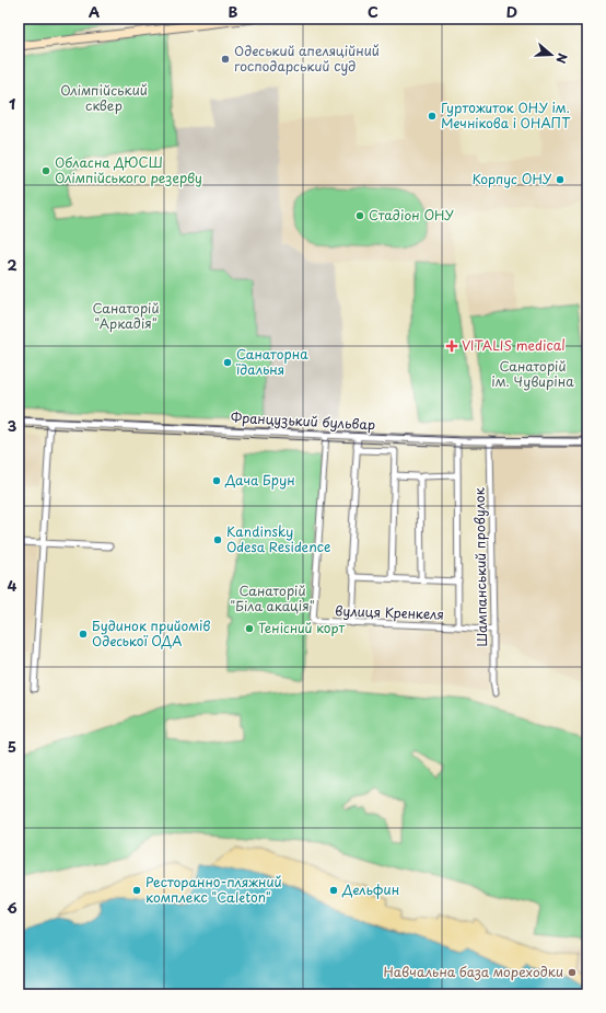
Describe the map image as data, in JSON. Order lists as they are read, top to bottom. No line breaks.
{"streets":{"street":["Французький бульвар","Шампанський провулок","вулиця Кренкеля"]},"crossings":[["Французький бульвар","Шампанський провулок"],["Французький бульвар","вулиця Кренкеля"],["Шампанський провулок","вулиця Кренкеля"]],"parks":["Олімпійський сквер","Санаторій \"Аркадія\"","Санаторій ім. Чувиріна","Санаторій \"Біла акація\""],"places":{"other":["Одеський апеляційний господарський суд","Гуртожиток ОНУ ім. Мечнікова і ОНАПТ","Обласна ДЮСШ Олімпійського резерву","Корпус ОНУ","Стадіон ОНУ","Санаторна їдальня","Дача Брун","Kandinsky Odesa Residence","Тенісний корт","Будинок прийомів Одеської ОДА","Ресторанно-пляжний комплекс \"Caleton\"","Дельфин","Навчальна база мореходки"],"health":["VITALIS medical"]},"north":"right","grid":{"columns":["A","B","C","D"],"rows":["1","2","3","4","5","6"]}}
